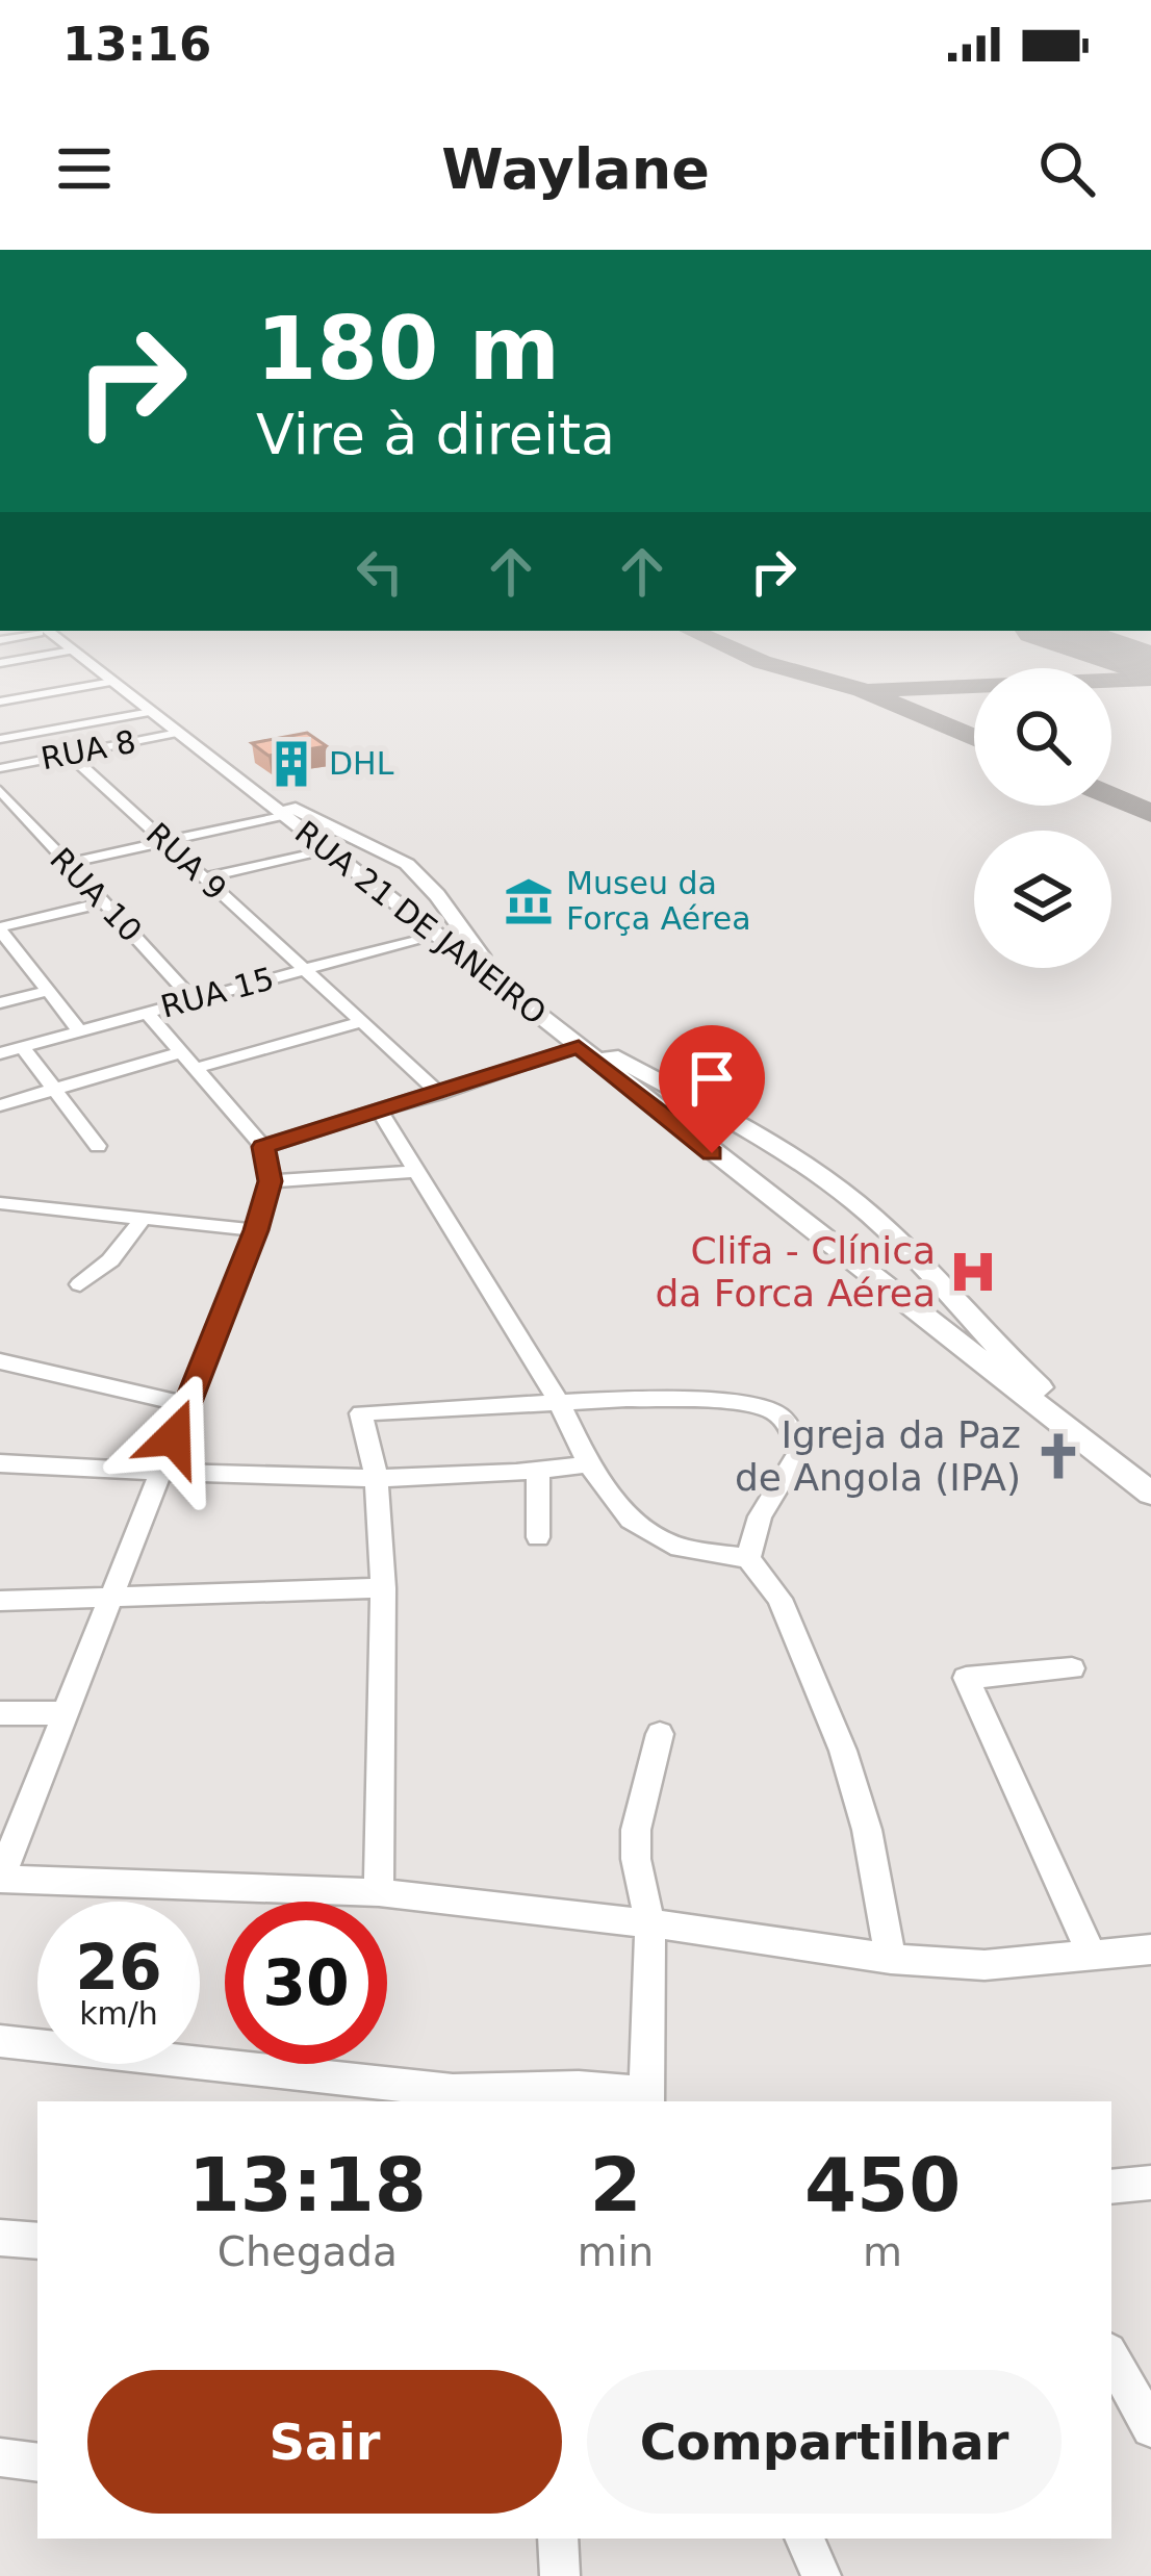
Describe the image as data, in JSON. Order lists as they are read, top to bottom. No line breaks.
{"streets":{"main road":["RUA 21 DE JANEIRO"],"street":["RUA 8","RUA 9","RUA 10","RUA 15"]},"crossings":[["RUA 8","RUA 9"],["RUA 8","RUA 21 DE JANEIRO"],["RUA 9","RUA 15"],["RUA 10","RUA 15"],["RUA 21 DE JANEIRO","RUA 15"]],"places":{"building":["DHL"],"museum":["Museu da Força Aérea"],"hospital":["Clifa - Clínica da Forca Aérea"],"church":["Igreja da Paz de Angola (IPA)"]},"page":{"status":"13:16","header":"Waylane","turn":["180 m","Vire à direita"],"speed":"26 km/h","limit":"30","eta":["13:18","Chegada","2","min","450","m"],"buttons":["Sair","Compartilhar"]}}
